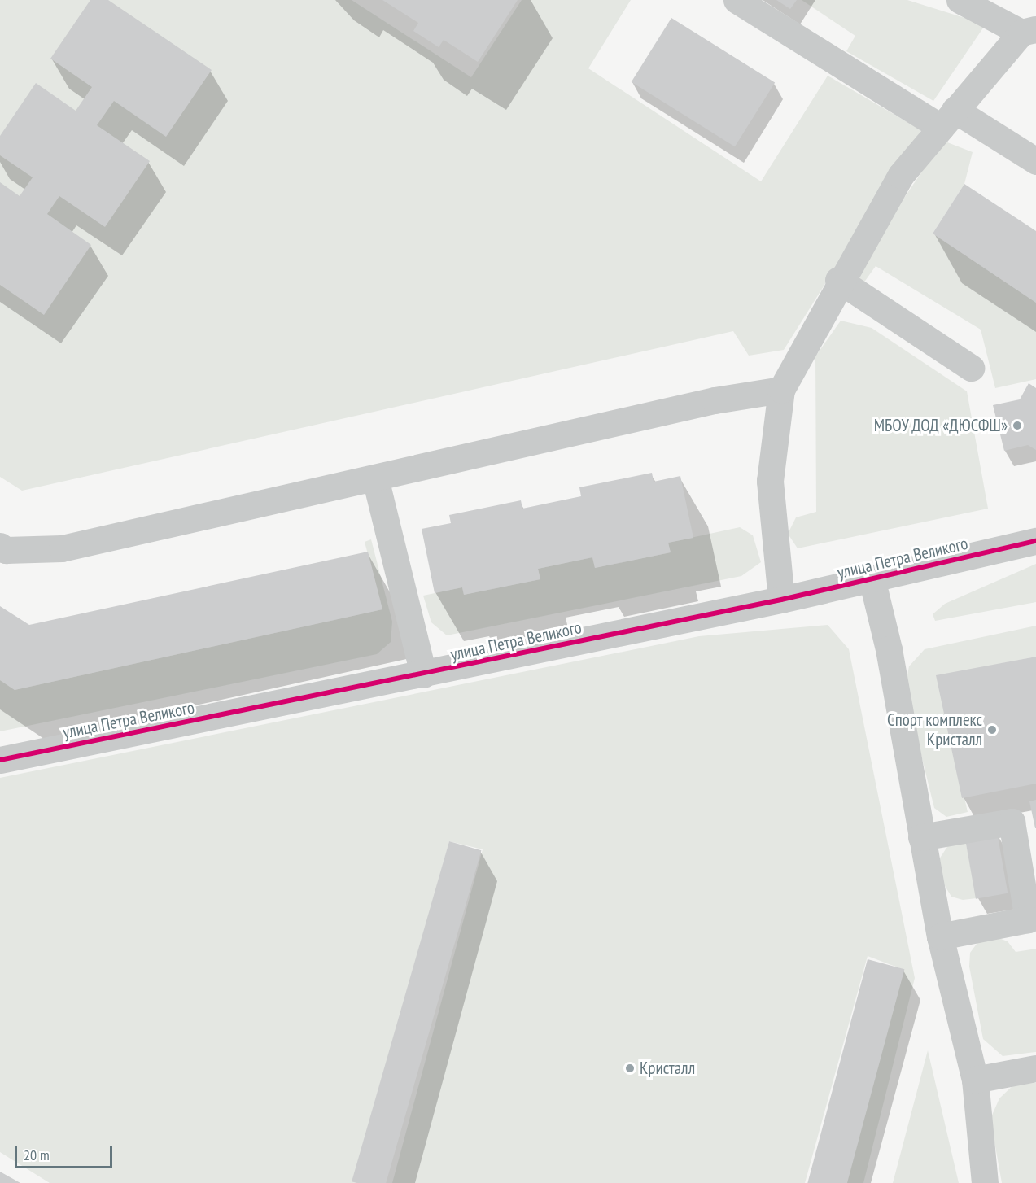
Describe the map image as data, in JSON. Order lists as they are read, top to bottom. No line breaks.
{"streets":{"street":["улица Петра Великого"]},"places":["МБОУ ДОД «ДЮСФШ»","Спорт комплекс Кристалл","Кристалл"],"scale_bar":"20 m"}
